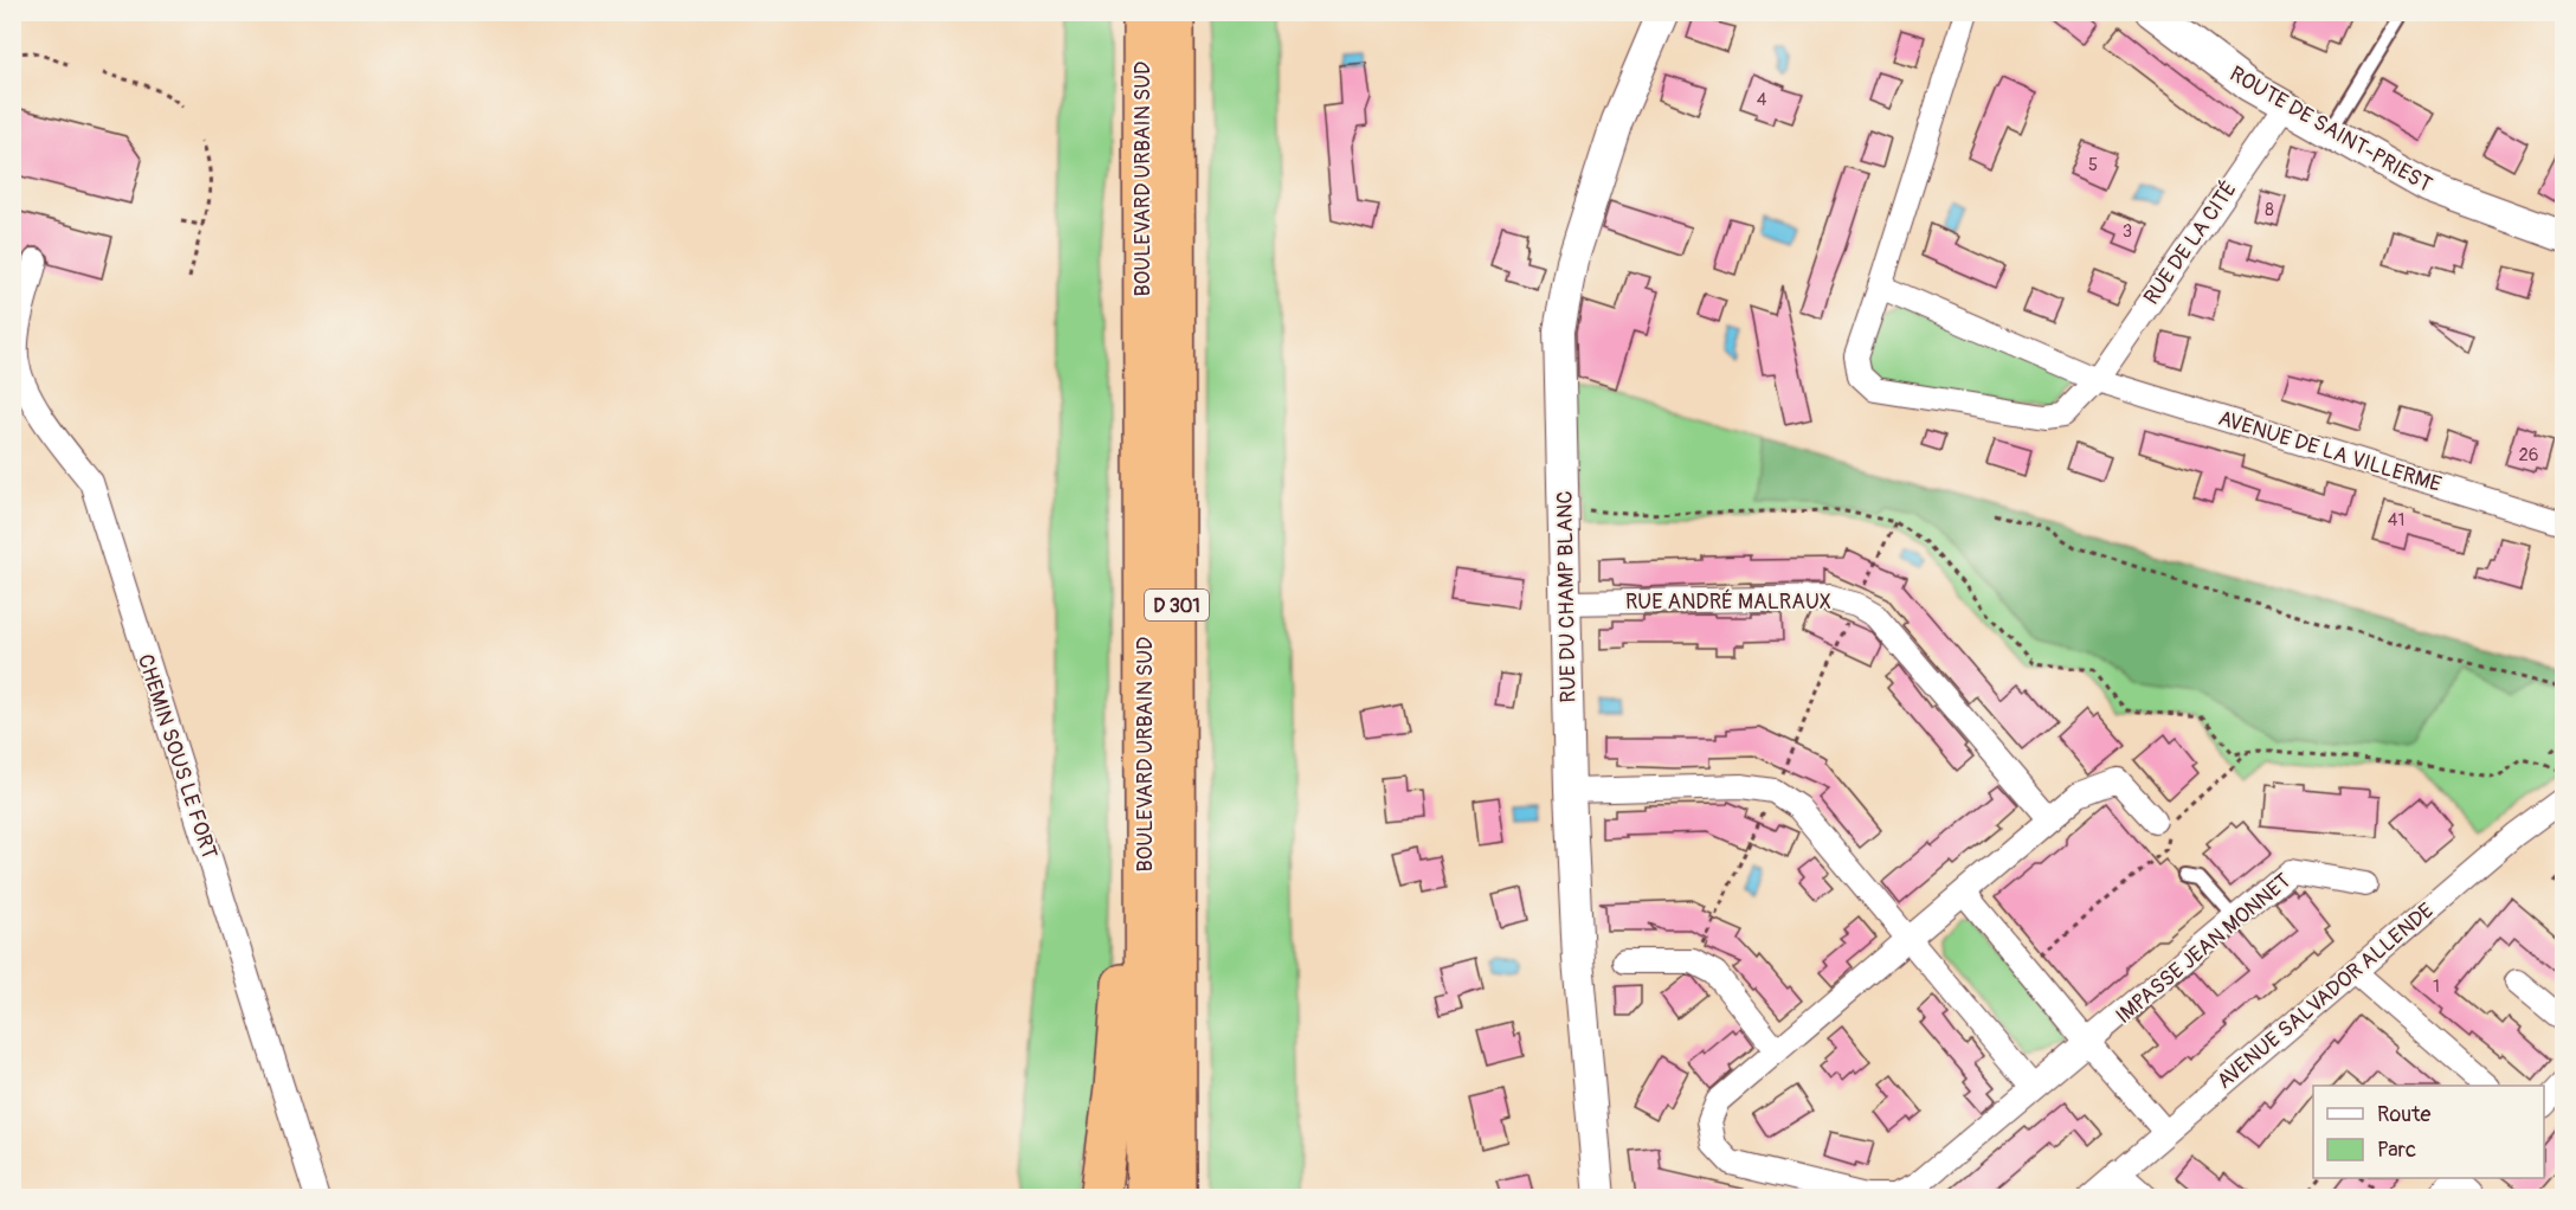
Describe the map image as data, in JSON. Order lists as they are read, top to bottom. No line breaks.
{"streets":{"highway":["BOULEVARD URBAIN SUD","D 301"],"street":["ROUTE DE SAINT-PRIEST","RUE DE LA CITÉ","AVENUE DE LA VILLERME","RUE DU CHAMP BLANC","RUE ANDRÉ MALRAUX","CHEMIN SOUS LE FORT","IMPASSE JEAN MONNET","AVENUE SALVADOR ALLENDE"]},"crossings":[["ROUTE DE SAINT-PRIEST","RUE DE LA CITÉ"],["RUE DE LA CITÉ","AVENUE DE LA VILLERME"],["RUE DU CHAMP BLANC","RUE ANDRÉ MALRAUX"]],"house_numbers":["4","5","8","3","26","41","1"],"legend":["Route","Parc"]}
